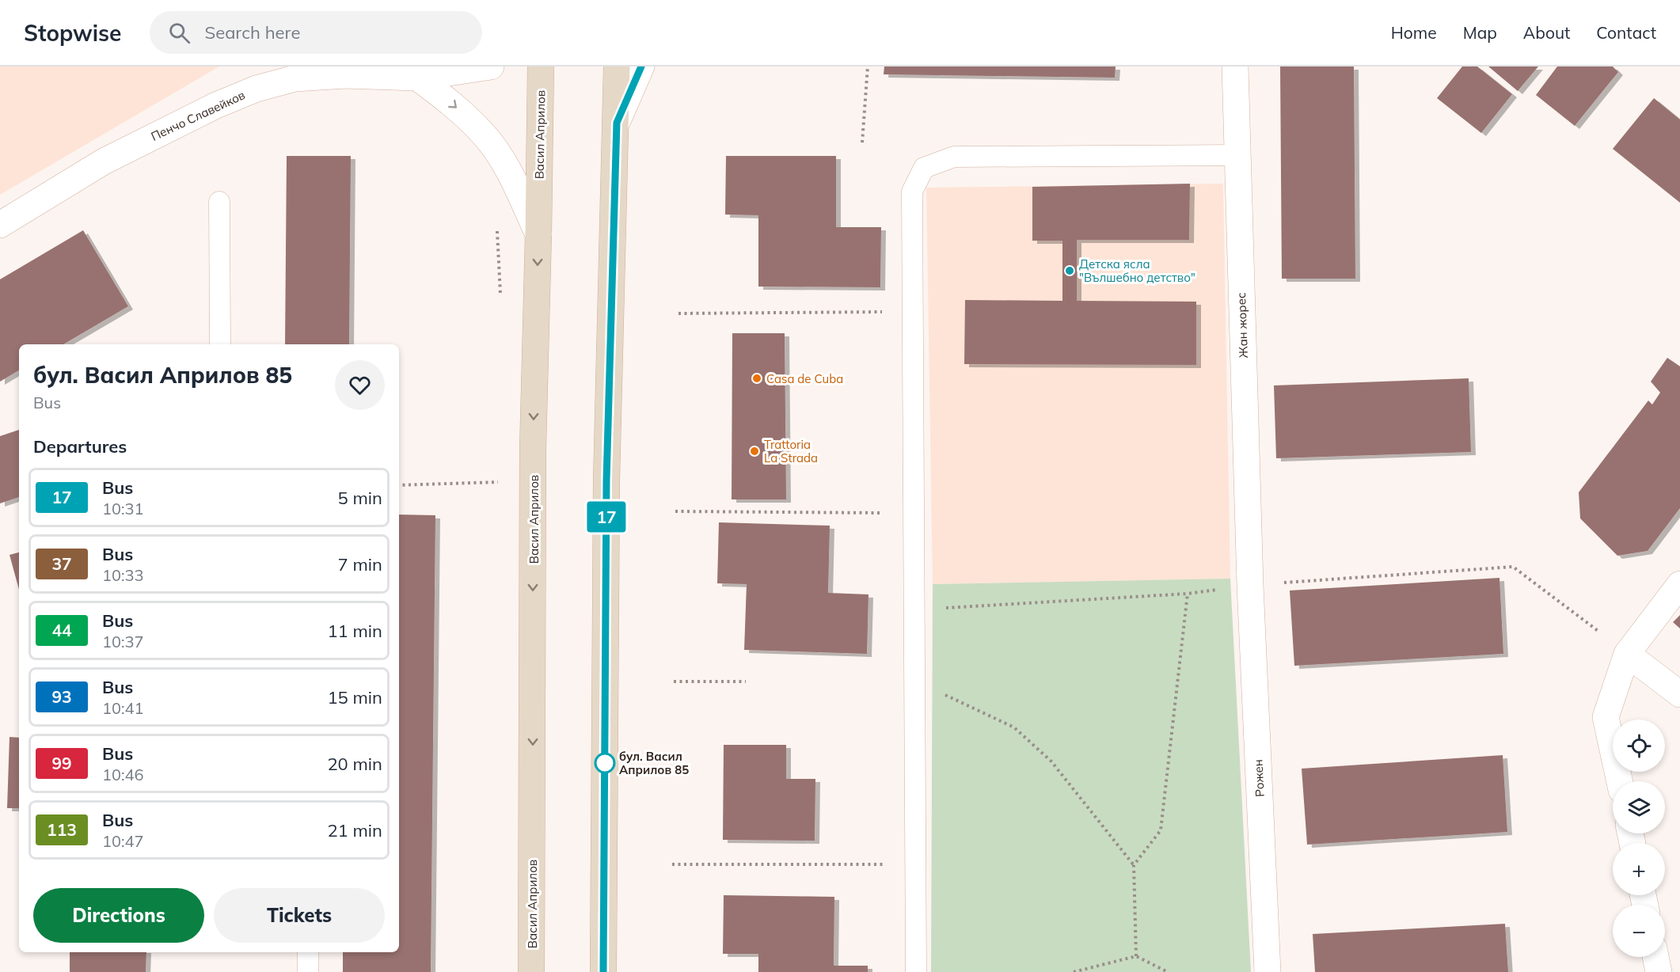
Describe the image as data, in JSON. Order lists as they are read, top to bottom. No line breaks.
{"streets":{"main road":["Васил Априлов"],"street":["Пенчо Славейков","Жан жорес","Рожен"]},"crossings":[["Жан жорес","Рожен"]],"places":["Детска ясла \"Вълшебно детство\"","Casa de Cuba","Trattoria La Strada","бул. Васил Априлов 85"],"lines":["bus line 17"],"page":{"header":"Stopwise","search":"Search here","nav":["Home","Map","About","Contact"],"on_map":"17","heading":[["бул. Васил Априлов 85","Bus"],"Departures"],"list":[{"mark":"17","name":"Bus","note":"10:31","value":"5 min"},{"mark":"37","name":"Bus","note":"10:33","value":"7 min"},{"mark":"44","name":"Bus","note":"10:37","value":"11 min"},{"mark":"93","name":"Bus","note":"10:41","value":"15 min"},{"mark":"99","name":"Bus","note":"10:46","value":"20 min"},{"mark":"113","name":"Bus","note":"10:47","value":"21 min"}],"map_buttons":["+","−"],"buttons":["Directions","Tickets"]}}
